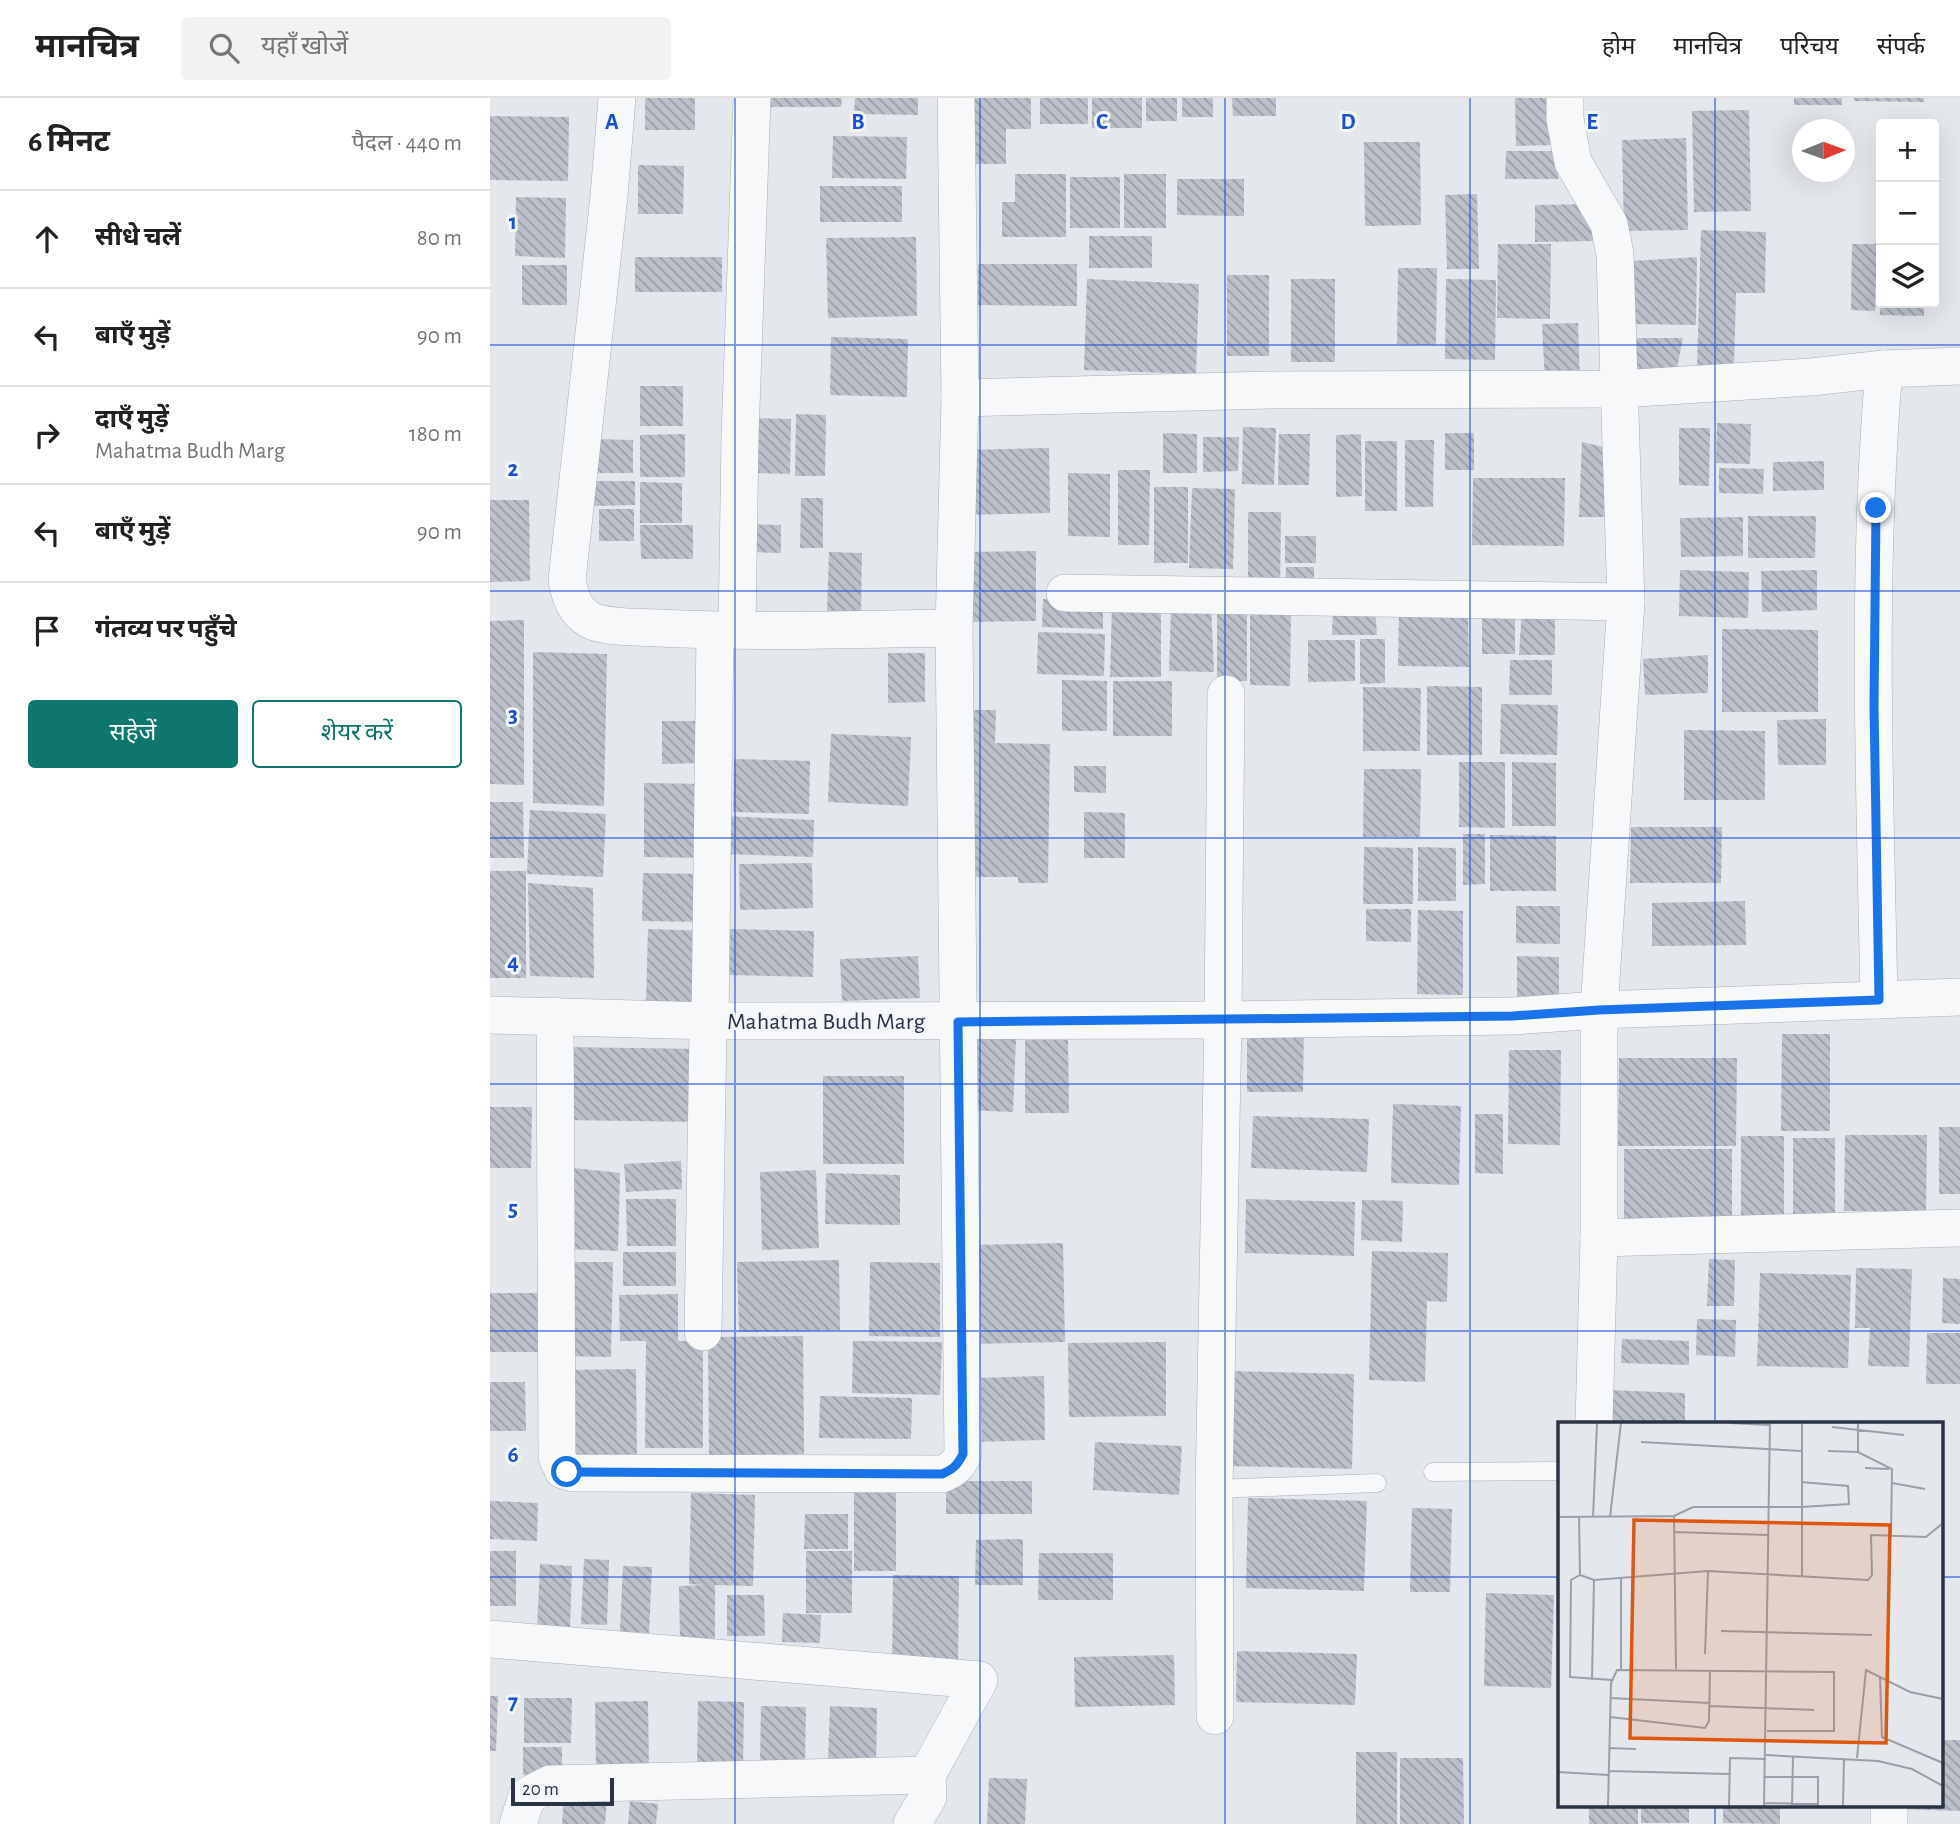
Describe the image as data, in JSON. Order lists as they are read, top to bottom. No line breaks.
{"streets":{"street":["Mahatma Budh Marg"]},"scale_bar":"20 m","north":"right","page":{"header":"मानचित्र","search":"यहाँ खोजें","nav":["होम","मानचित्र","परिचय","संपर्क"],"heading":["6 मिनट","पैदल · 440 m"],"map_buttons":["+","−"],"list":[["सीधे चलें","80 m"],["बाएँ मुड़ें","90 m"],["दाएँ मुड़ें","Mahatma Budh Marg","180 m"],["बाएँ मुड़ें","90 m"],"गंतव्य पर पहुँचे"],"buttons":["सहेजें","शेयर करें"],"scale":"20 m"},"grid":{"columns":["A","B","C","D","E"],"rows":["1","2","3","4","5","6","7"]}}
